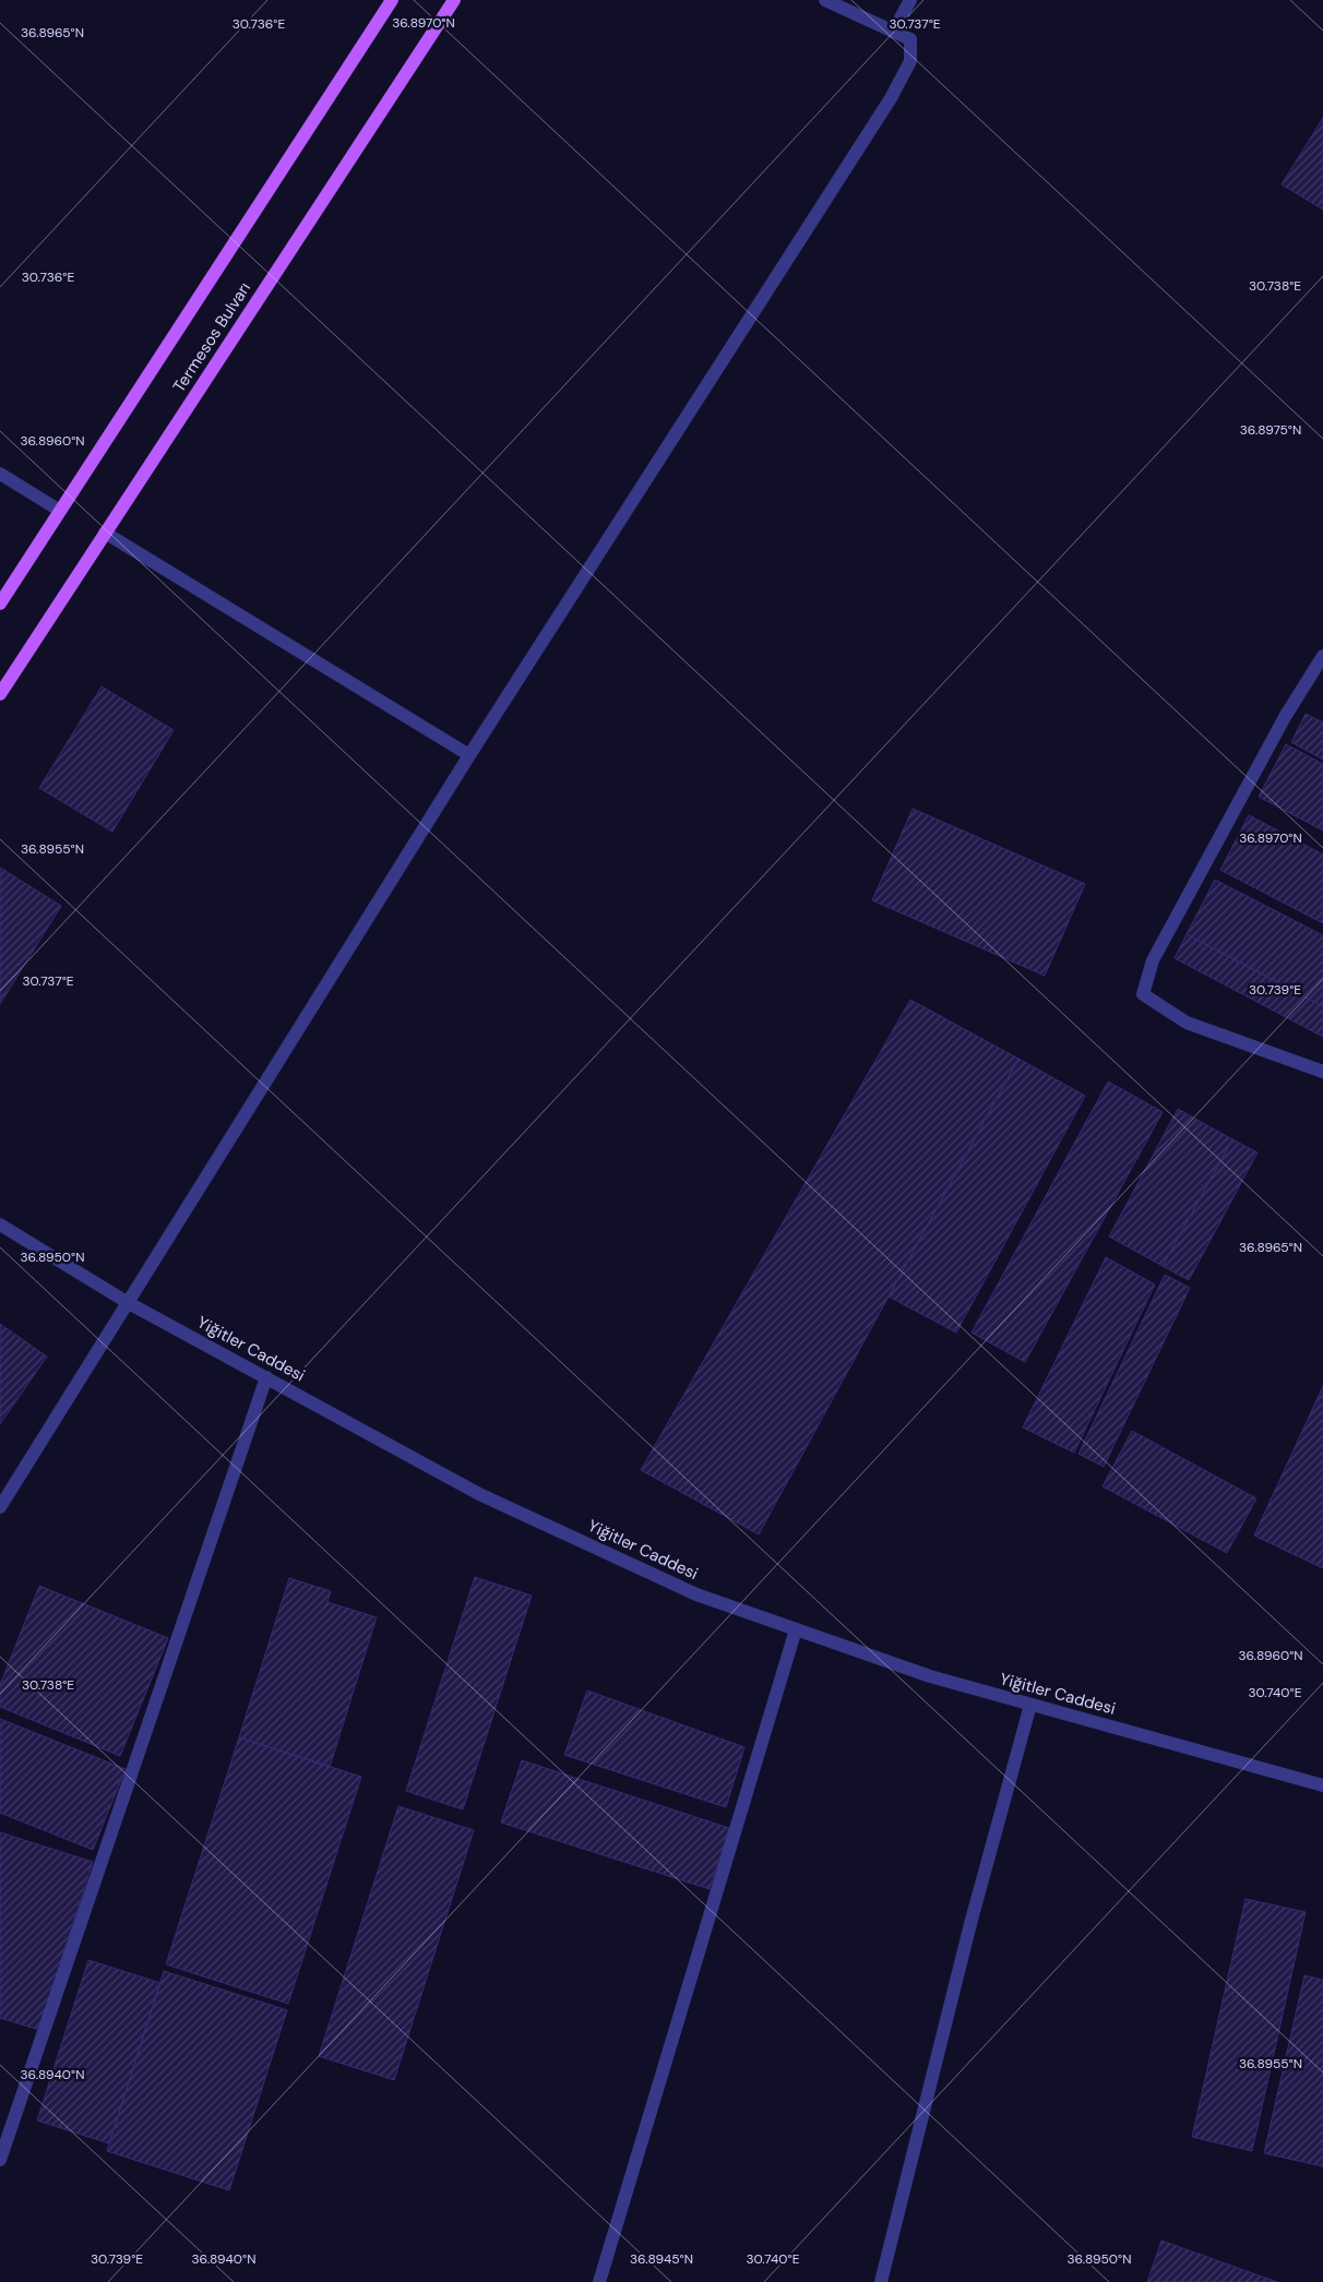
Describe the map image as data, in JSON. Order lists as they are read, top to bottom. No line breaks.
{"streets":{"main road":["Termesos Bulvarı"],"street":["Yiğitler Caddesi"]},"coordinates":["36.8970°N","30.737°E","30.736°E","36.8965°N","30.738°E","36.8975°N","36.8960°N","36.8955°N","30.739°E","36.8950°N","30.740°E","36.8940°N","36.8945°N"]}
